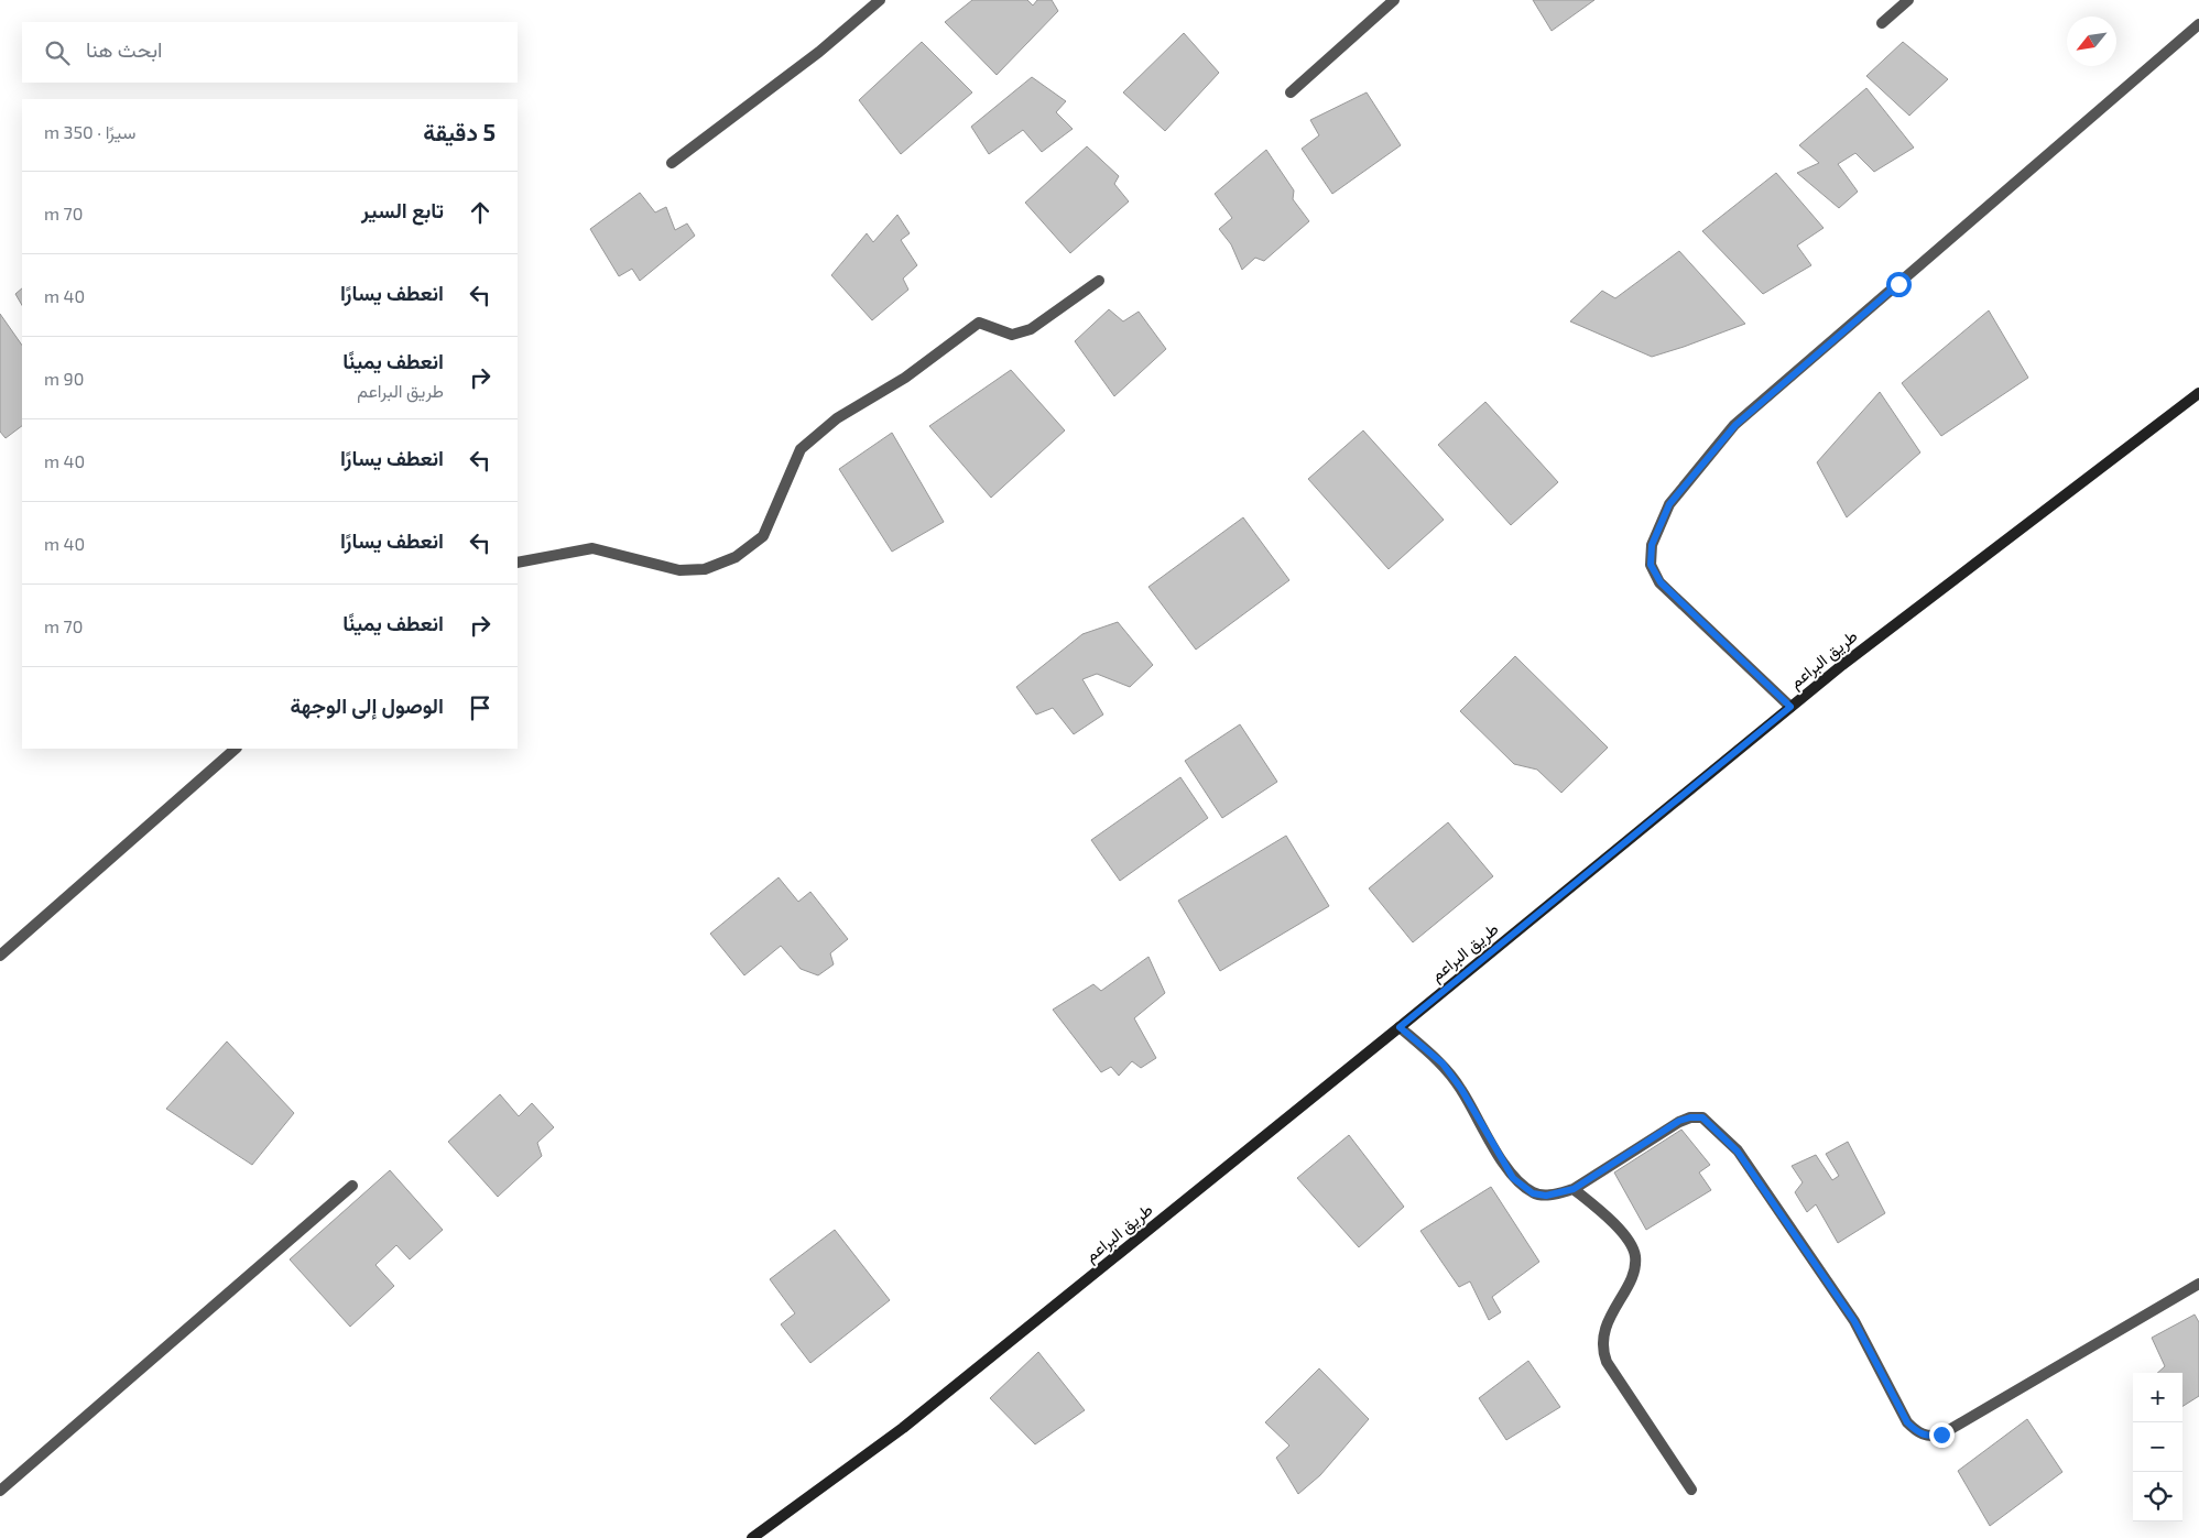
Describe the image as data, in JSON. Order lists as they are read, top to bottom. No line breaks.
{"streets":{"street":["طريق البراعم"]},"north":"bottom left","page":{"search":"ابحث هنا","heading":["5 دقيقة","سيرًا · 350 m"],"list":[["تابع السير","70 m"],["انعطف يسارًا","40 m"],["انعطف يمينًا","طريق البراعم","90 m"],["انعطف يسارًا","40 m"],["انعطف يسارًا","40 m"],["انعطف يمينًا","70 m"],"الوصول إلى الوجهة"],"map_buttons":["+","−"]}}
